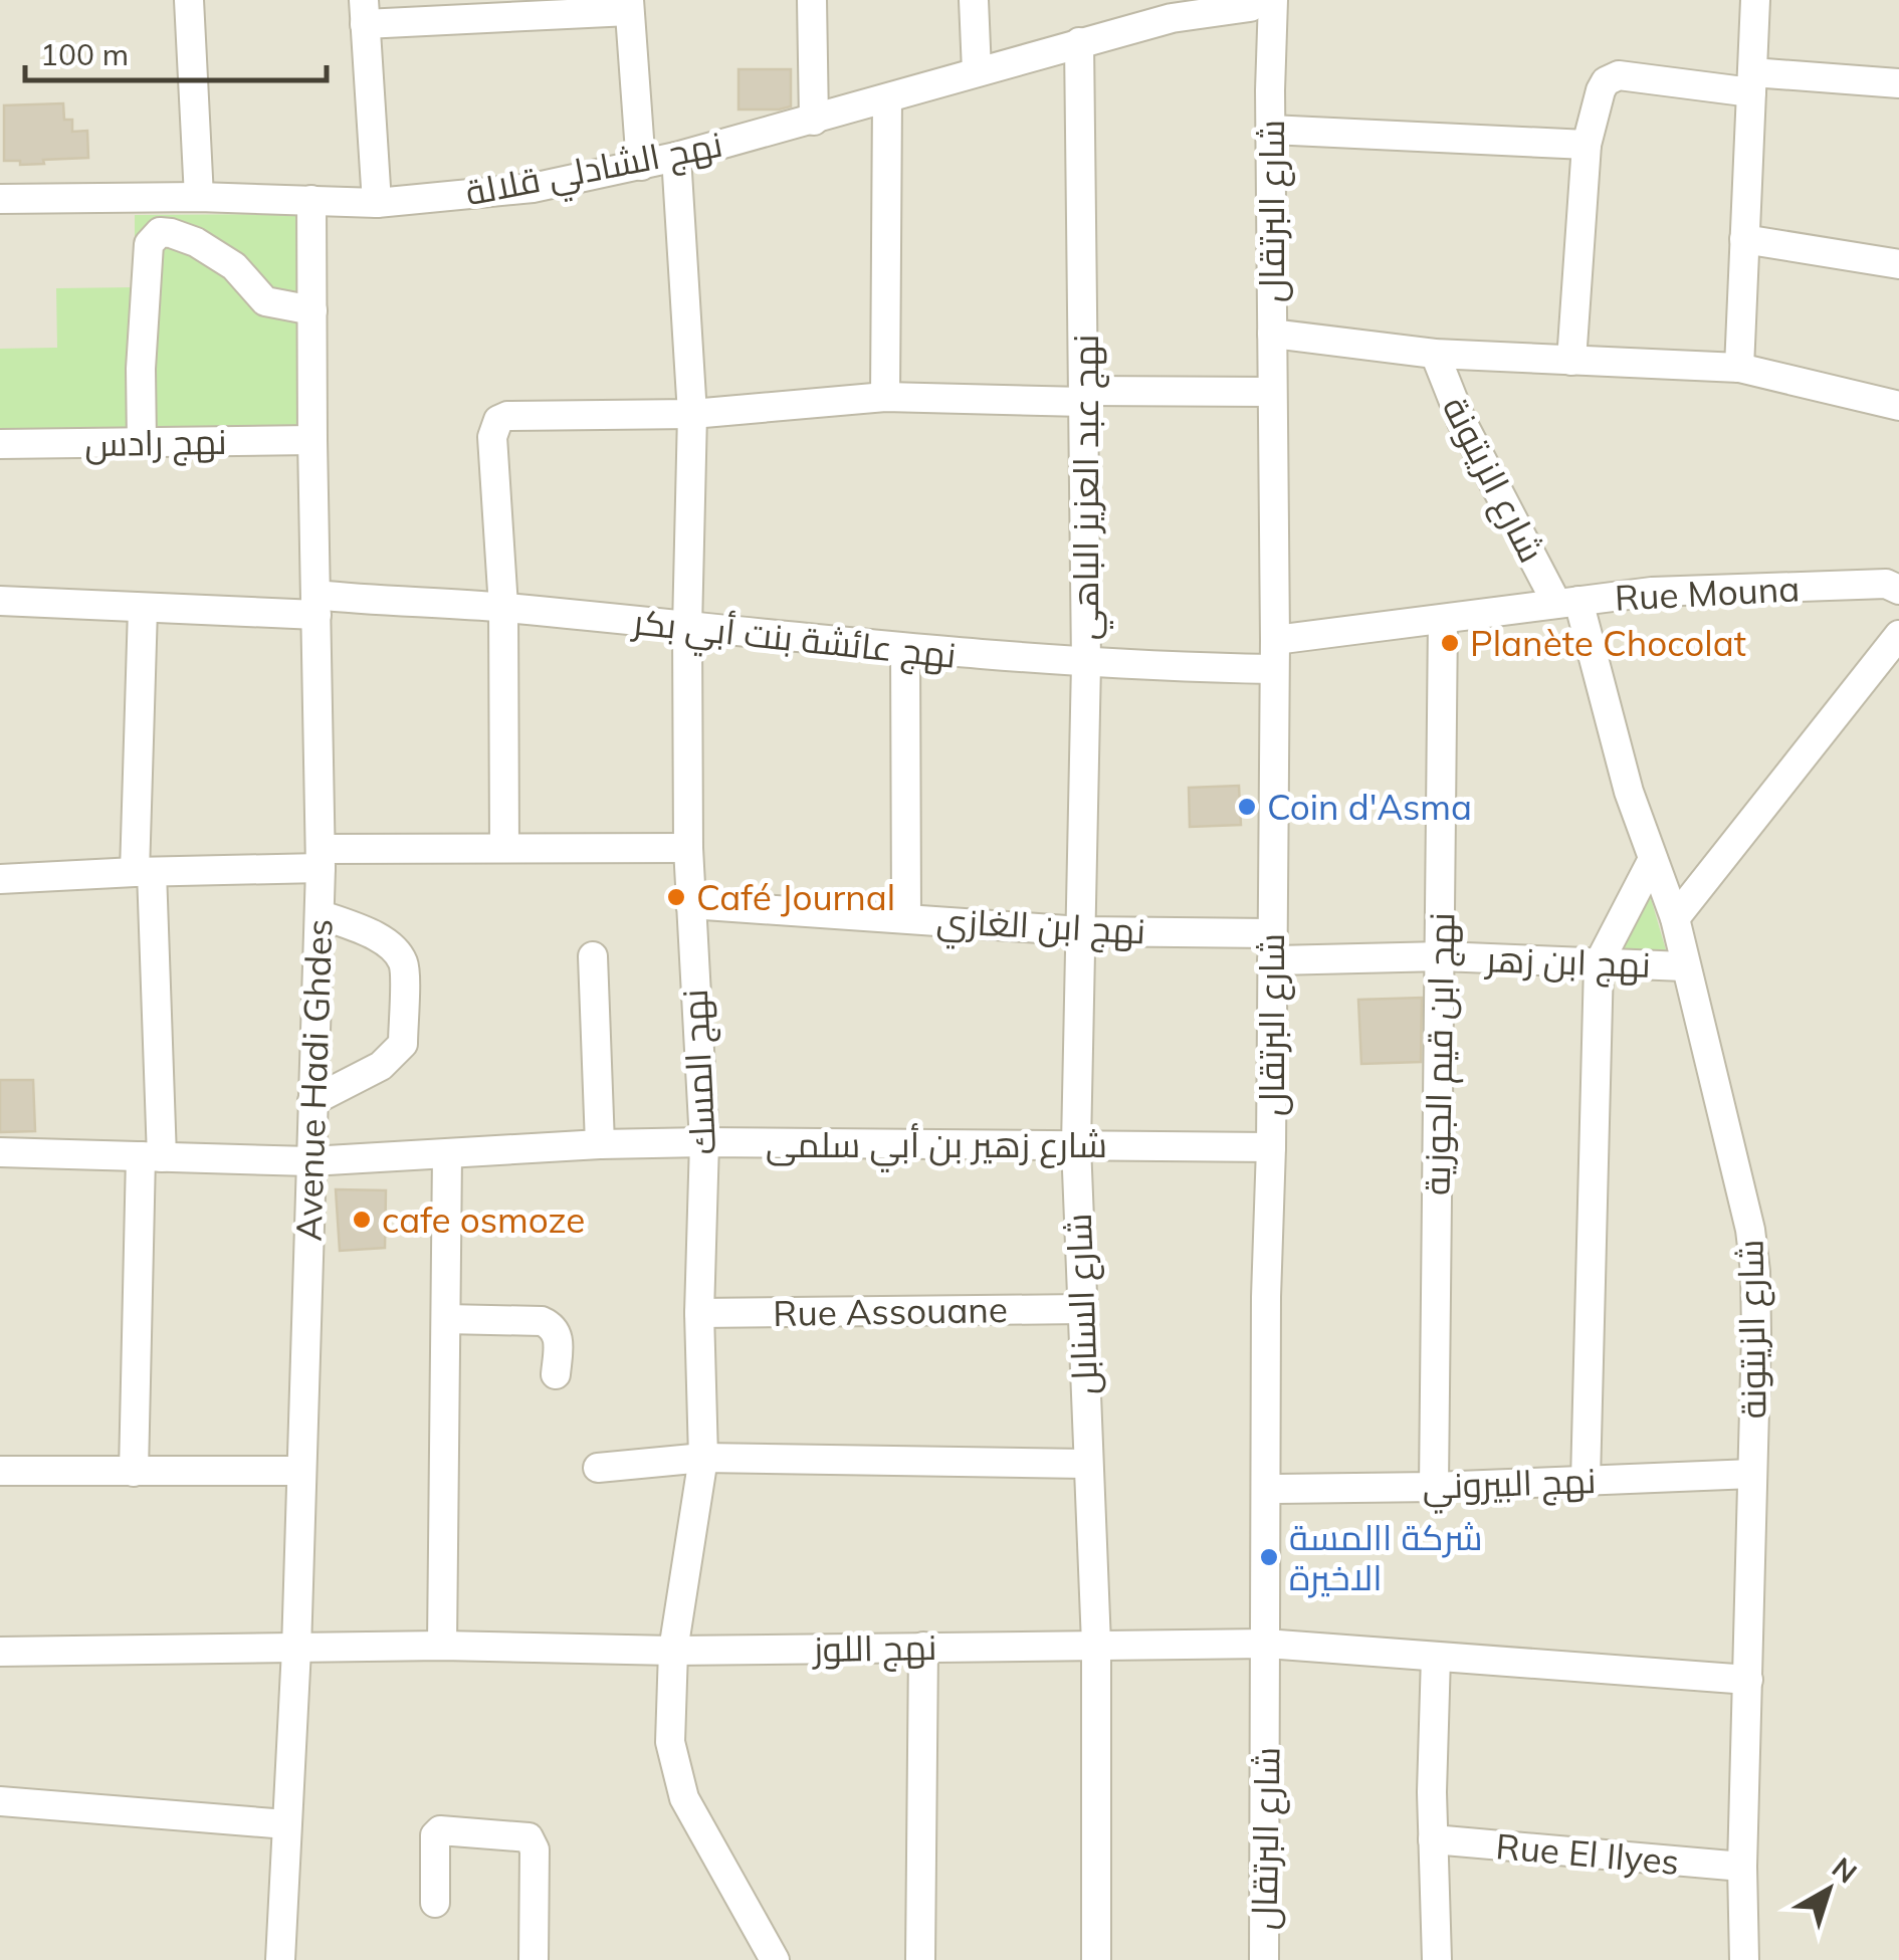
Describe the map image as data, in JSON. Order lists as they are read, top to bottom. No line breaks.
{"streets":{"street":["نهج الشادلي قلالة","شارع البرتقال","نهج رادس","شارع الزيتونة","نهج عبد العزيز الباهي","Rue Mouna","نهج عائشة بنت أبي بكر","نهج ابن الغازي","نهج ابن زهر","نهج ابن قيم الجوزية","نهج المسك","Avenue Hadi Ghdes","شارع زهير بن أبي سلمى","شارع السنابل","Rue Assouane","نهج البيروني","نهج اللوز","Rue El Ilyes"]},"crossings":[["نهج الشادلي قلالة","نهج عبد العزيز الباهي"],["نهج الشادلي قلالة","نهج المسك"],["نهج الشادلي قلالة","Avenue Hadi Ghdes"],["شارع البرتقال","Rue Mouna"],["شارع البرتقال","نهج عائشة بنت أبي بكر"],["شارع البرتقال","نهج ابن الغازي"],["شارع البرتقال","نهج ابن زهر"],["شارع البرتقال","شارع زهير بن أبي سلمى"],["شارع البرتقال","نهج البيروني"],["شارع البرتقال","نهج اللوز"],["نهج رادس","Avenue Hadi Ghdes"],["شارع الزيتونة","Rue Mouna"],["شارع الزيتونة","نهج ابن زهر"],["شارع الزيتونة","نهج البيروني"],["شارع الزيتونة","نهج اللوز"],["شارع الزيتونة","Rue El Ilyes"],["نهج عبد العزيز الباهي","نهج عائشة بنت أبي بكر"],["نهج عبد العزيز الباهي","نهج ابن الغازي"],["نهج عبد العزيز الباهي","شارع زهير بن أبي سلمى"],["نهج عبد العزيز الباهي","شارع السنابل"],["Rue Mouna","نهج ابن قيم الجوزية"],["نهج عائشة بنت أبي بكر","نهج المسك"],["نهج عائشة بنت أبي بكر","Avenue Hadi Ghdes"],["نهج ابن الغازي","نهج ابن زهر"],["نهج ابن الغازي","نهج المسك"],["نهج ابن زهر","نهج ابن قيم الجوزية"],["نهج ابن قيم الجوزية","نهج البيروني"],["نهج المسك","شارع زهير بن أبي سلمى"],["نهج المسك","Rue Assouane"],["نهج المسك","نهج اللوز"],["Avenue Hadi Ghdes","شارع زهير بن أبي سلمى"],["Avenue Hadi Ghdes","نهج اللوز"],["شارع زهير بن أبي سلمى","شارع السنابل"],["شارع السنابل","Rue Assouane"],["شارع السنابل","نهج اللوز"]],"places":["Planète Chocolat","Coin d'Asma","Café Journal","cafe osmoze","شركة االمسة الاخيرة"],"scale_bar":"100 m","north":"top right"}
